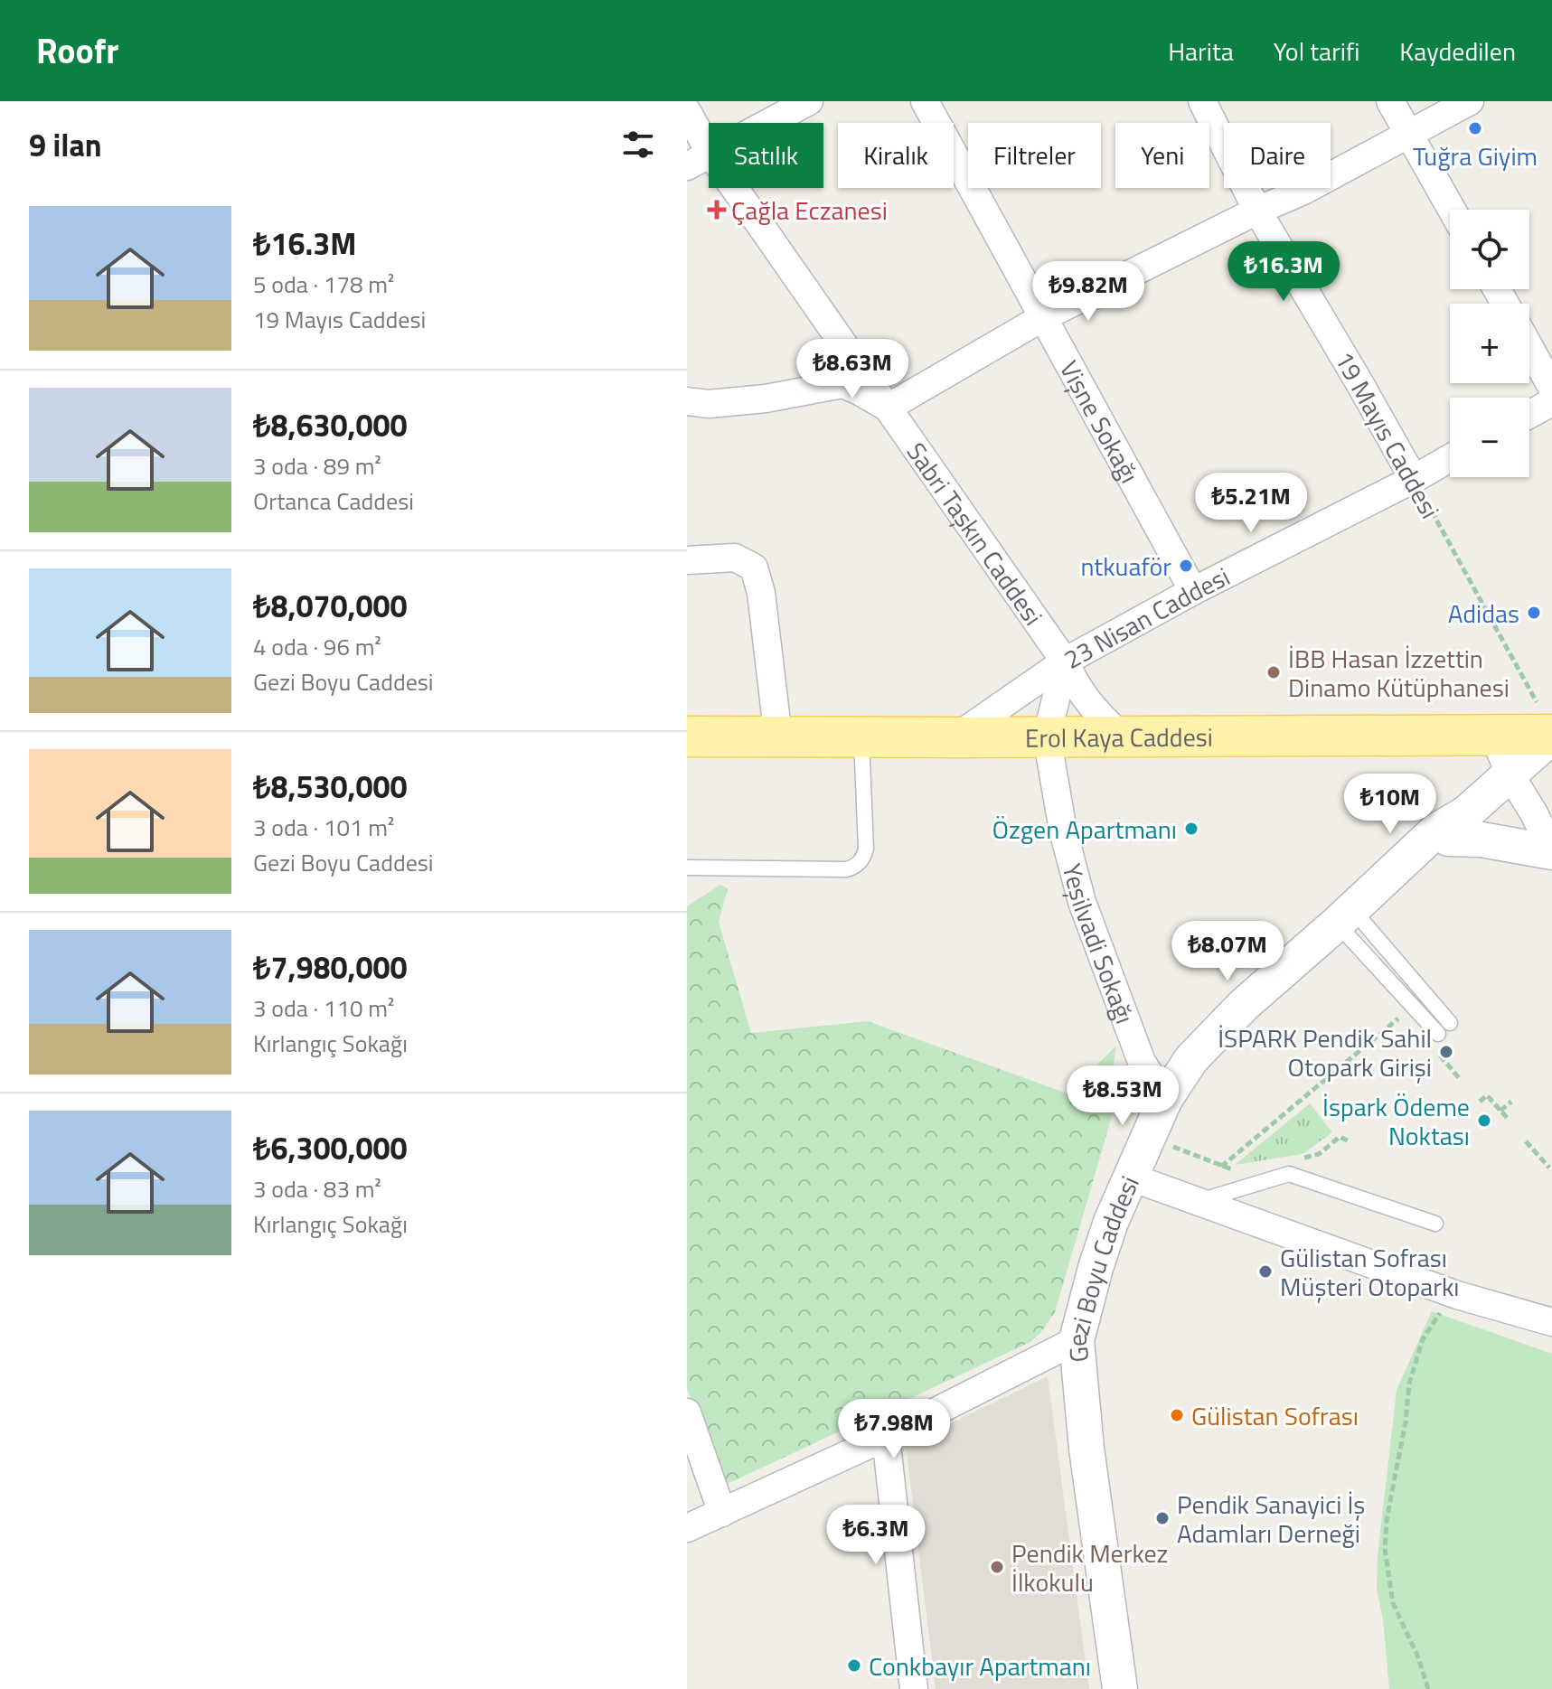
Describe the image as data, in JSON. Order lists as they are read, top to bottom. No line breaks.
{"streets":{"main road":["Erol Kaya Caddesi"],"street":["Vişne Sokağı","19 Mayıs Caddesi","Sabri Taşkın Caddesi","23 Nisan Caddesi","Yeşilvadi Sokağı","Gezi Boyu Caddesi"]},"crossings":[["Vişne Sokağı","23 Nisan Caddesi"],["19 Mayıs Caddesi","23 Nisan Caddesi"],["19 Mayıs Caddesi","Erol Kaya Caddesi"],["Sabri Taşkın Caddesi","23 Nisan Caddesi"],["Sabri Taşkın Caddesi","Erol Kaya Caddesi"],["23 Nisan Caddesi","Erol Kaya Caddesi"],["Erol Kaya Caddesi","Yeşilvadi Sokağı"],["Yeşilvadi Sokağı","Gezi Boyu Caddesi"]],"places":{"other":["Tuğra Giyim","ntkuaför","Adidas","İBB Hasan İzzettin Dinamo Kütüphanesi","Özgen Apartmanı","İSPARK Pendik Sahil Otopark Girişi","İspark Ödeme Noktası","Gülistan Sofrası Müşteri Otoparkı","Gülistan Sofrası","Pendik Sanayici İş Adamları Derneği","Pendik Merkez İlkokulu","Conkbayır Apartmanı"],"health":["Çağla Eczanesi"]},"page":{"header":"Roofr","nav":["Harita","Yol tarifi","Kaydedilen"],"heading":"9 ilan","chip":["Satılık","Kiralık","Filtreler","Yeni","Daire"],"list":[{"name":"₺16.3M","note":"5 oda · 178 m² · 19 Mayıs Caddesi"},{"name":"₺8,630,000","note":"3 oda · 89 m² · Ortanca Caddesi"},{"name":"₺8,070,000","note":"4 oda · 96 m² · Gezi Boyu Caddesi"},{"name":"₺8,530,000","note":"3 oda · 101 m² · Gezi Boyu Caddesi"},{"name":"₺7,980,000","note":"3 oda · 110 m² · Kırlangıç Sokağı"},{"name":"₺6,300,000","note":"3 oda · 83 m² · Kırlangıç Sokağı"}],"map_buttons":["+","−"],"price":["₺16.3M","₺9.82M","₺8.63M","₺5.21M","₺10M","₺8.07M","₺8.53M","₺7.98M","₺6.3M"]}}
